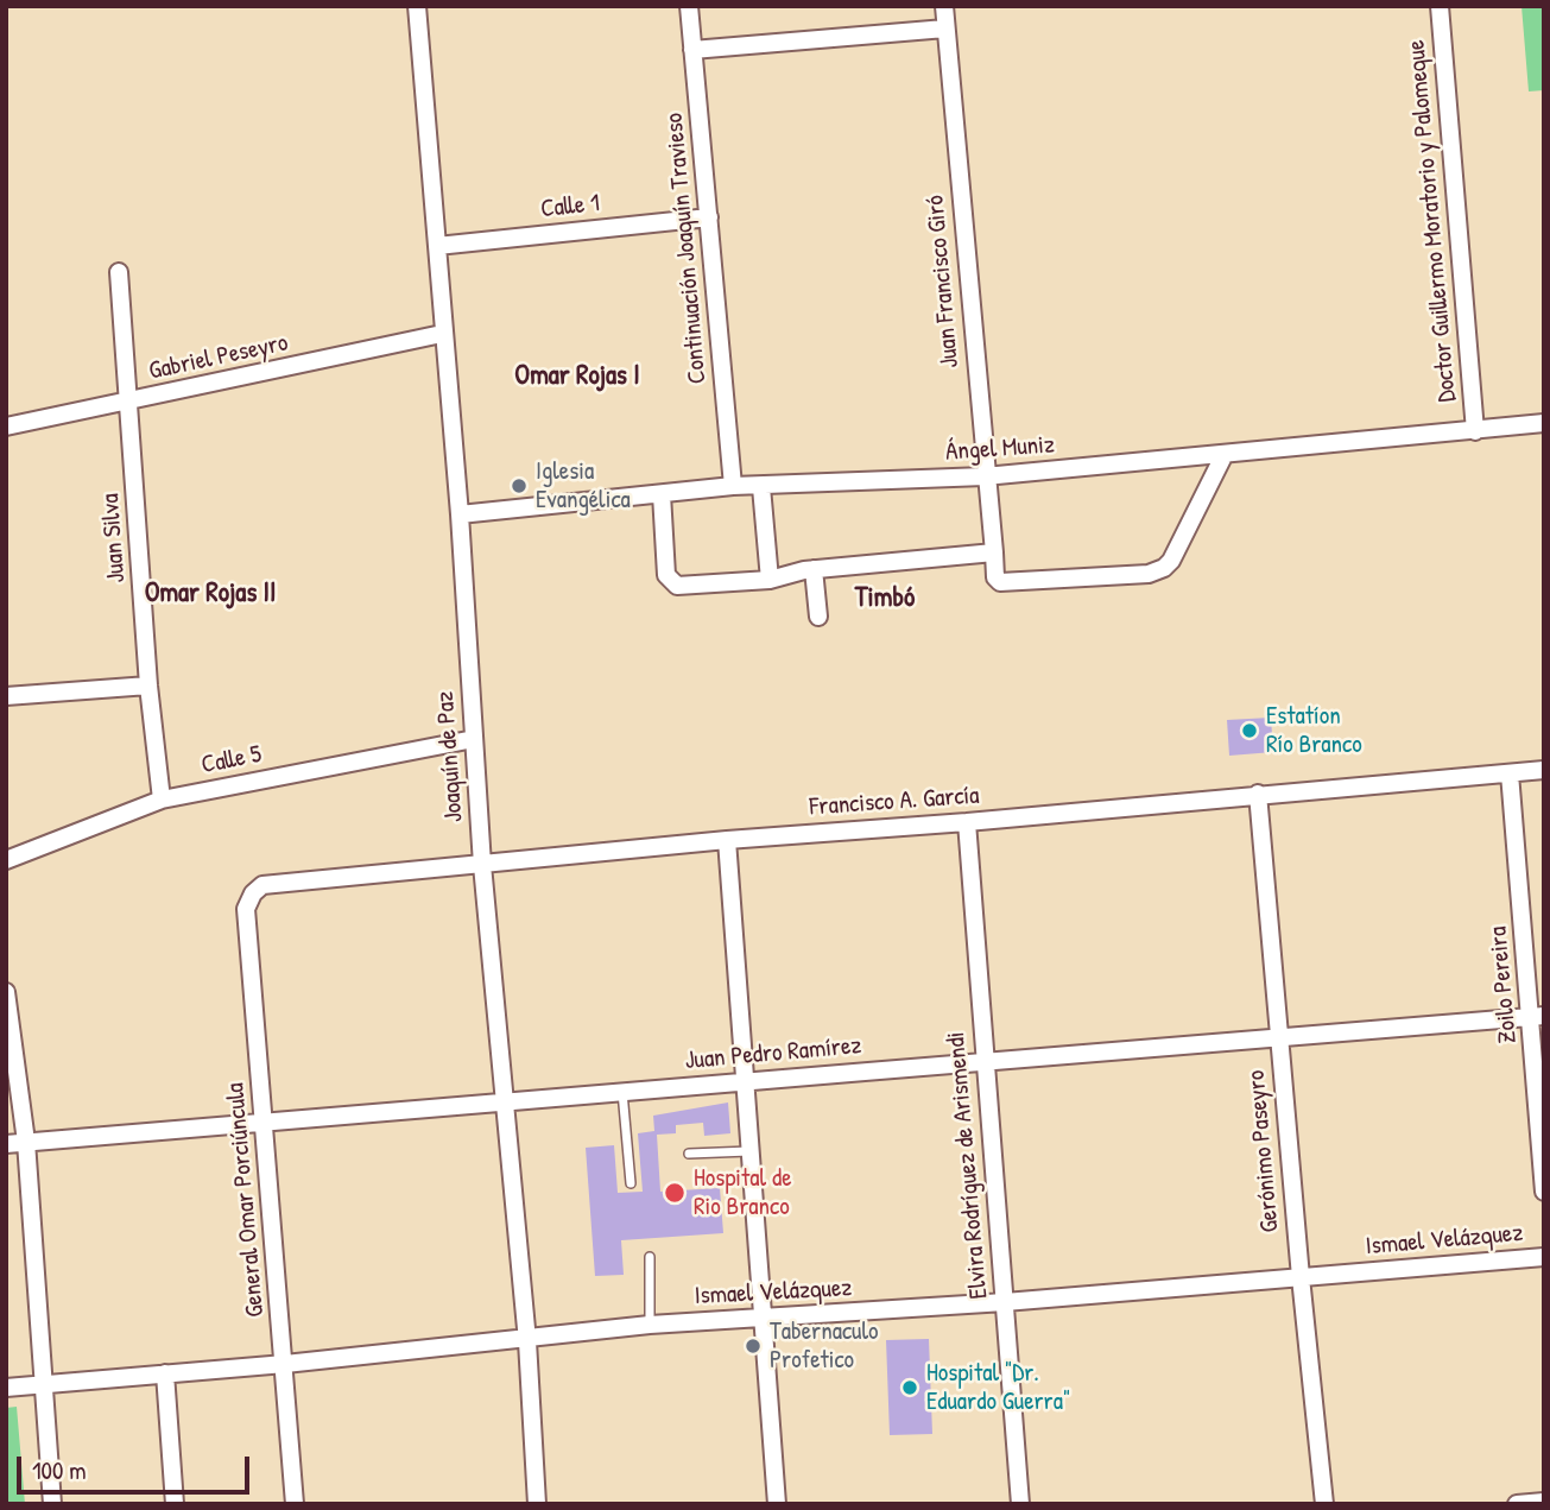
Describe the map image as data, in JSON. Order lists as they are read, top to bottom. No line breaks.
{"streets":{"street":["Calle 1","Doctor Guillermo Moratorio y Palomeque","Continuación Joaquín Travieso","Juan Francisco Giró","Gabriel Peseyro","Ángel Muniz","Juan Silva","Joaquín de Paz","Calle 5","Francisco A. García","Zoilo Pereira","Juan Pedro Ramírez","Gerónimo Paseyro","Elvira Rodríguez de Arismendi","General Omar Porciúncula","Ismael Velázquez"]},"crossings":[["Calle 1","Continuación Joaquín Travieso"],["Calle 1","Joaquín de Paz"],["Doctor Guillermo Moratorio y Palomeque","Ángel Muniz"],["Continuación Joaquín Travieso","Ángel Muniz"],["Juan Francisco Giró","Ángel Muniz"],["Gabriel Peseyro","Juan Silva"],["Gabriel Peseyro","Joaquín de Paz"],["Ángel Muniz","Joaquín de Paz"],["Juan Silva","Calle 5"],["Joaquín de Paz","Calle 5"],["Joaquín de Paz","Francisco A. García"],["Joaquín de Paz","Juan Pedro Ramírez"],["Joaquín de Paz","Ismael Velázquez"],["Francisco A. García","Zoilo Pereira"],["Francisco A. García","Gerónimo Paseyro"],["Francisco A. García","Elvira Rodríguez de Arismendi"],["Francisco A. García","General Omar Porciúncula"],["Zoilo Pereira","Juan Pedro Ramírez"],["Juan Pedro Ramírez","Gerónimo Paseyro"],["Juan Pedro Ramírez","Elvira Rodríguez de Arismendi"],["Juan Pedro Ramírez","General Omar Porciúncula"],["Gerónimo Paseyro","Ismael Velázquez"],["Elvira Rodríguez de Arismendi","Ismael Velázquez"],["General Omar Porciúncula","Ismael Velázquez"]],"districts":["Omar Rojas I","Omar Rojas II","Timbó"],"places":["Iglesia Evangélica","Estatíon Río Branco","Hospital de Rio Branco","Tabernaculo Profetico","Hospital \"Dr. Eduardo Guerra\""],"scale_bar":"100 m"}
